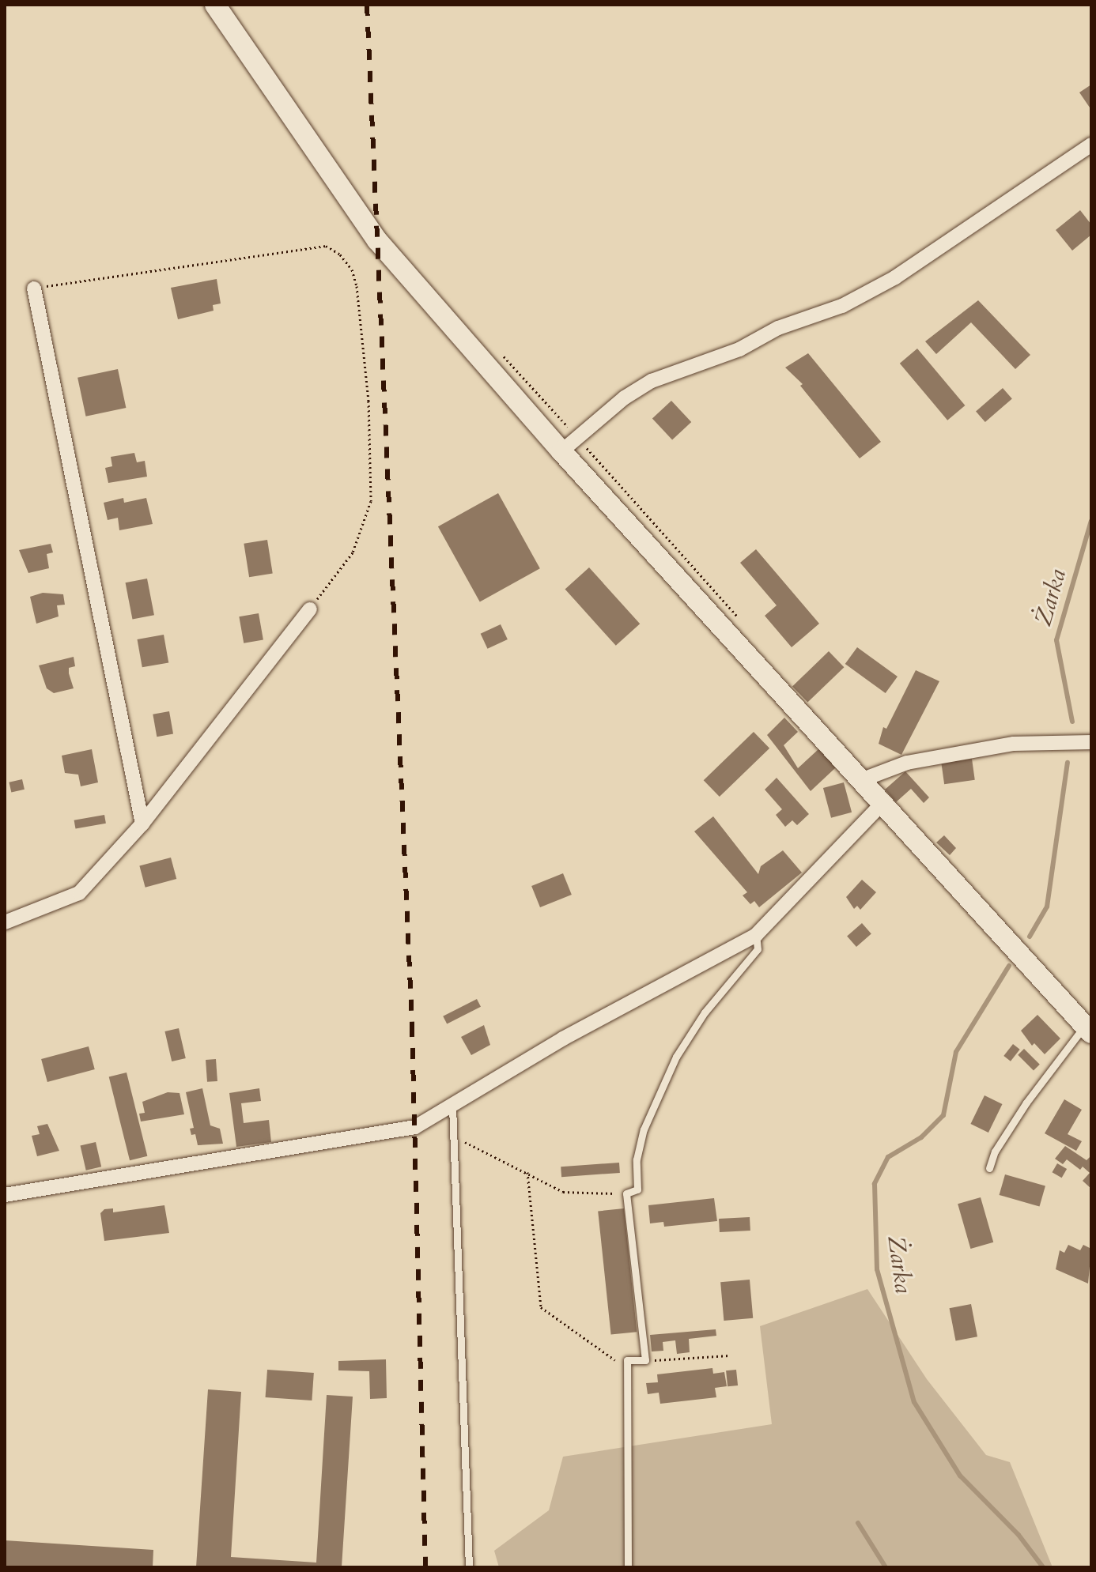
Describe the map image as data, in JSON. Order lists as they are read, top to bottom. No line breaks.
{"water":["Żarka"]}
